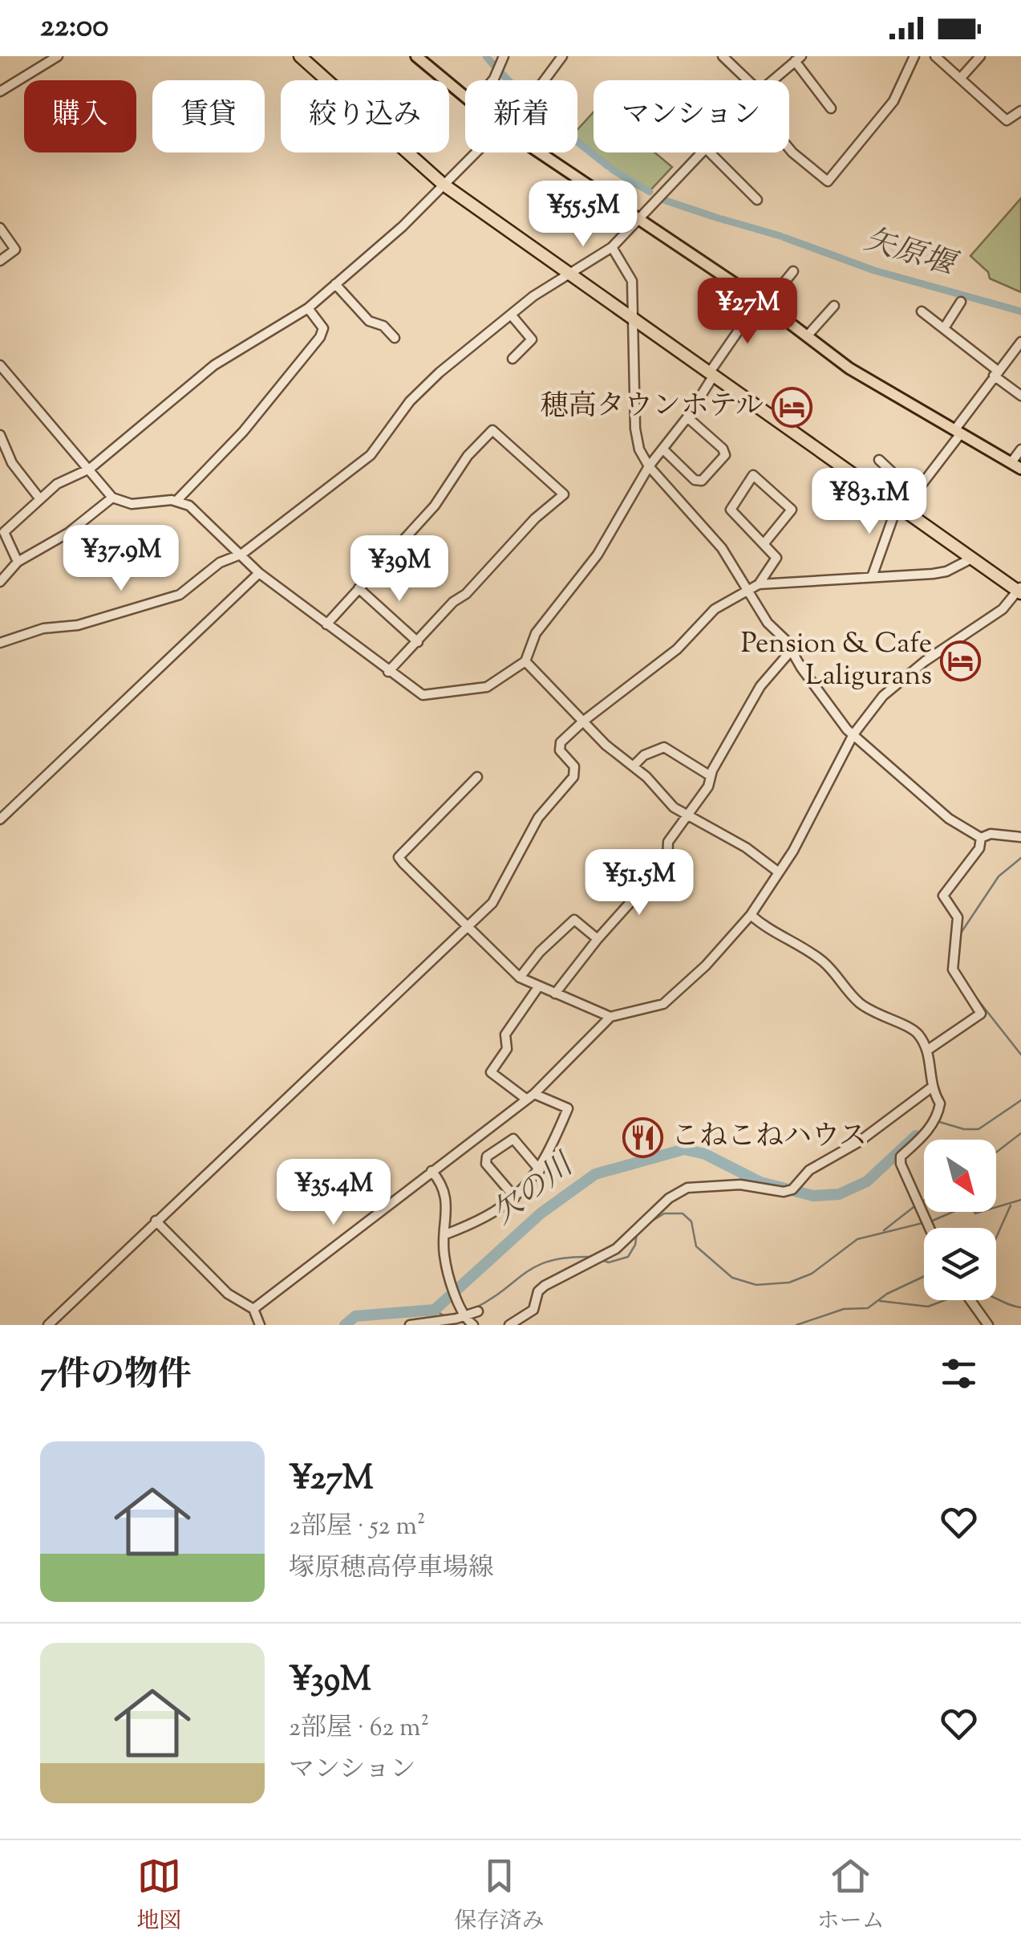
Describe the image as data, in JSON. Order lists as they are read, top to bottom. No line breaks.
{"water":["矢原堰","欠の川"],"places":{"hotel":["穂高タウンホテル","Pension & Cafe Laligurans"],"restaurant":["こねこねハウス"]},"north":"bottom right","page":{"status":"22:00","chip":["購入","賃貸","絞り込み","新着","マンション"],"price":["¥55.5M","¥27M","¥83.1M","¥37.9M","¥39M","¥51.5M","¥35.4M"],"heading":"7件の物件","list":[{"name":"¥27M","note":"2部屋 · 52 m² · 塚原穂高停車場線"},{"name":"¥39M","note":"2部屋 · 62 m² · マンション"}],"tabs":["地図","保存済み","ホーム"]}}
